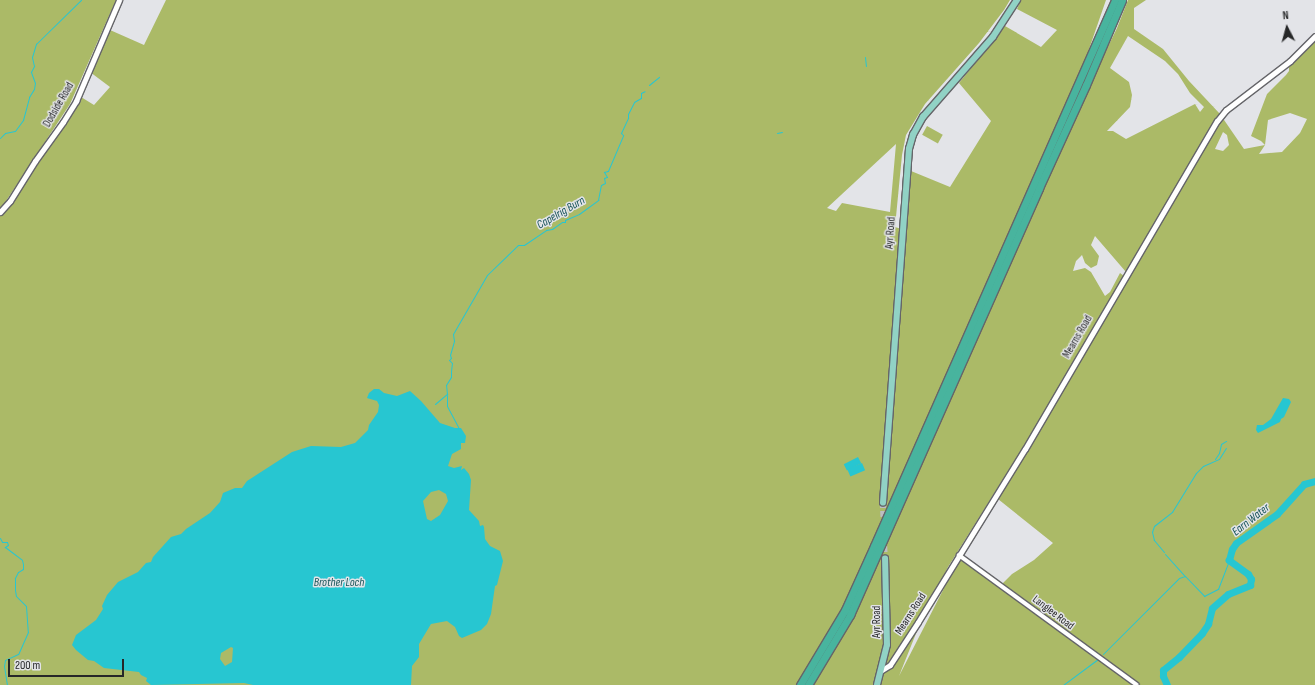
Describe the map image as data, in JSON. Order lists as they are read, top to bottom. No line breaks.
{"streets":{"main road":["Ayr Road"],"street":["Dodside Road","Mearns Road","Langlee Road"]},"crossings":[["Ayr Road","Mearns Road"],["Mearns Road","Langlee Road"]],"water":["Capelrig Burn","Earn Water","Brother Loch"],"scale_bar":"200 m","north":"top"}
